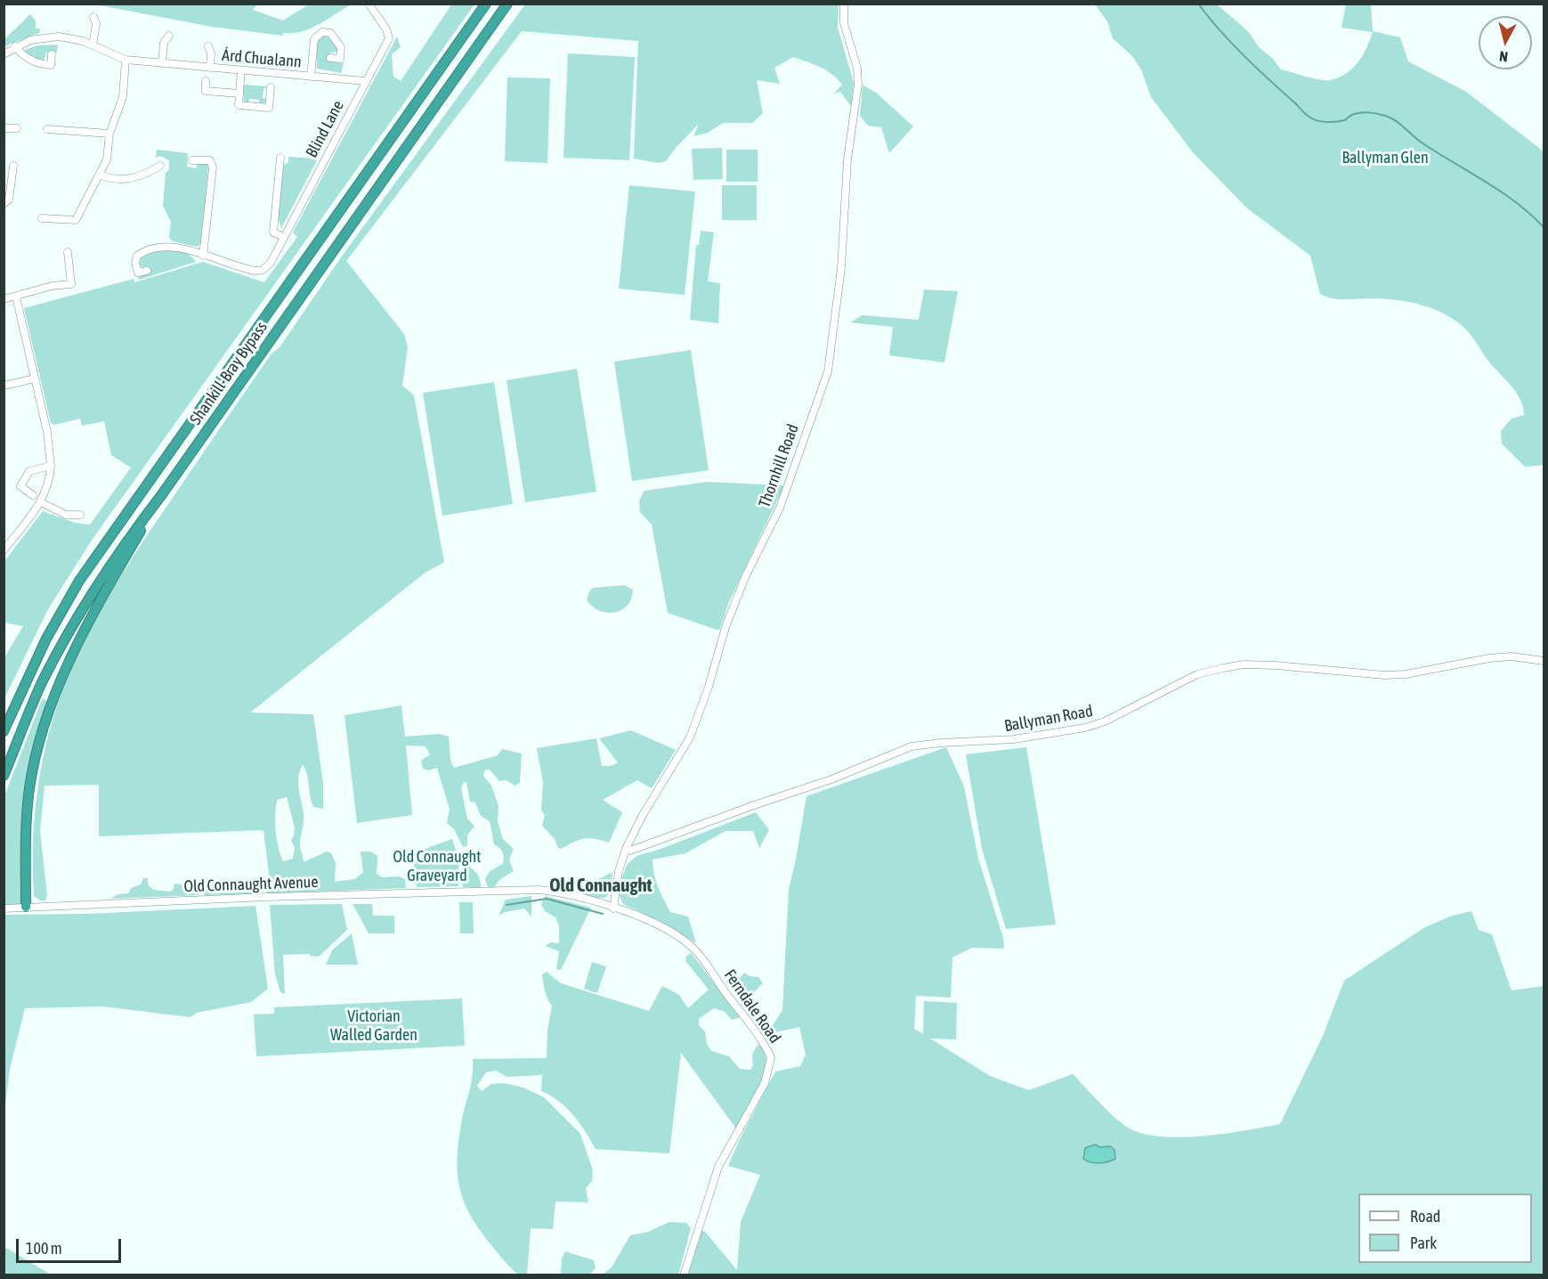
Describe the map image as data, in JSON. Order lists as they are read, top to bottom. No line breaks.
{"streets":{"highway":["Shankill-Bray Bypass"],"street":["Árd Chualann","Blind Lane","Thornhill Road","Ballyman Road","Old Connaught Avenue","Ferndale Road"]},"crossings":[["Árd Chualann","Blind Lane"],["Thornhill Road","Ballyman Road"],["Thornhill Road","Ferndale Road"],["Old Connaught Avenue","Ferndale Road"]],"districts":["Old Connaught"],"parks":["Ballyman Glen","Old Connaught Graveyard","Victorian Walled Garden"],"legend":["Road","Park"],"scale_bar":"100 m","north":"bottom"}
